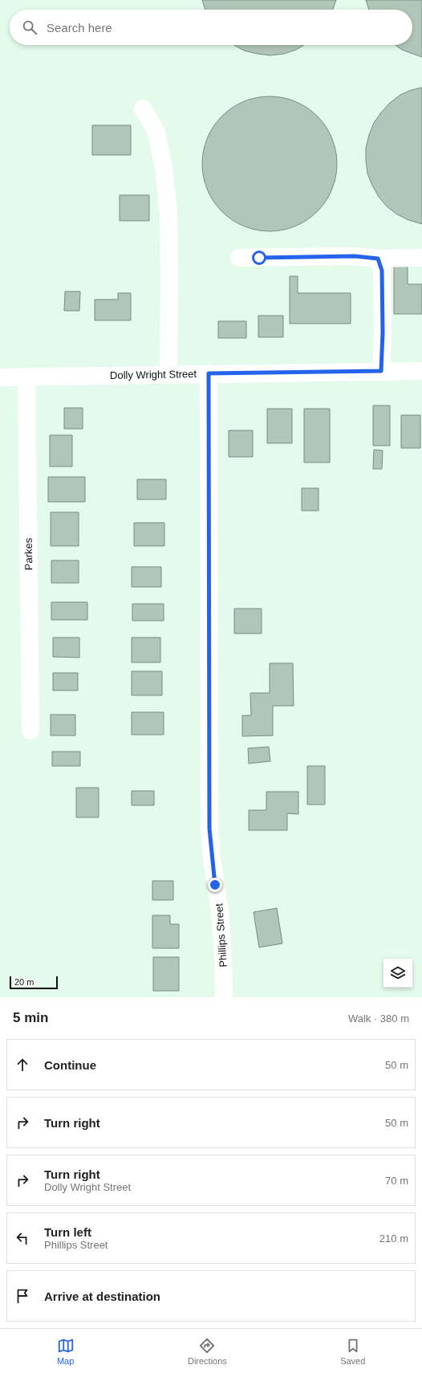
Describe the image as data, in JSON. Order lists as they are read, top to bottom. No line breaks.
{"streets":{"street":["Dolly Wright Street","Parkes","Phillips Street"]},"crossings":[["Dolly Wright Street","Parkes"],["Dolly Wright Street","Phillips Street"]],"scale_bar":"20 m","page":{"search":"Search here","scale":"20 m","heading":["5 min","Walk · 380 m"],"list":[["Continue","50 m"],["Turn right","50 m"],["Turn right","Dolly Wright Street","70 m"],["Turn left","Phillips Street","210 m"],"Arrive at destination"],"nav":["Map","Directions","Saved"]}}
